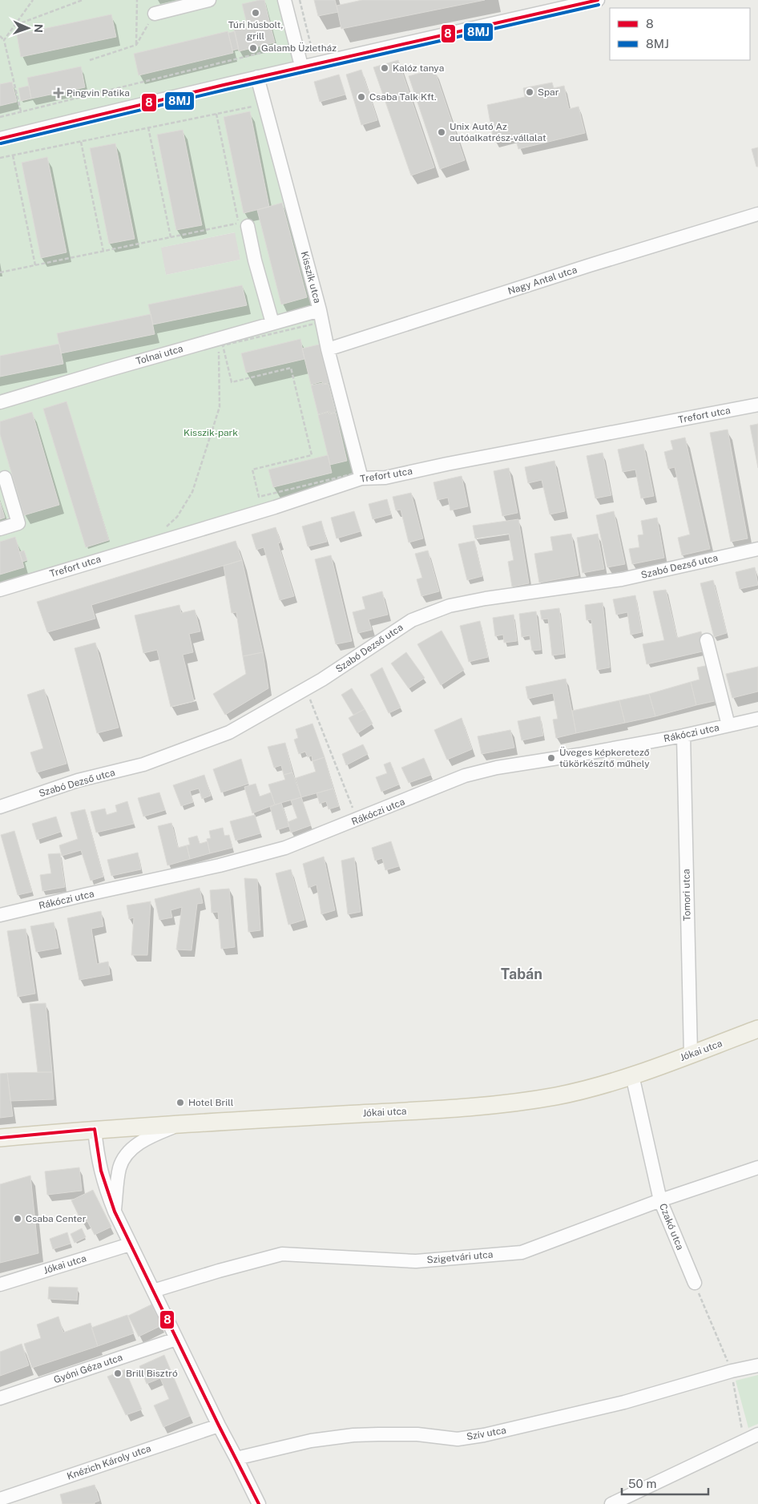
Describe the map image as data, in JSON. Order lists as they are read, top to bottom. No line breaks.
{"streets":{"main road":["Jókai utca"],"street":["Kisszik utca","Nagy Antal utca","Tolnai utca","Trefort utca","Szabó Dezső utca","Rákóczi utca","Tomori utca","Czakó utca","Szigetvári utca","Gyóni Géza utca","Szív utca","Knézich Károly utca"]},"crossings":[["Kisszik utca","Nagy Antal utca"],["Kisszik utca","Tolnai utca"],["Kisszik utca","Trefort utca"],["Rákóczi utca","Tomori utca"],["Tomori utca","Jókai utca"],["Jókai utca","Czakó utca"],["Czakó utca","Szigetvári utca"]],"districts":["Tabán"],"parks":["Kisszik-park"],"places":{"other":["Túri húsbolt, grill","Galamb Üzletház","Kalóz tanya","Spar","Csaba Talk Kft.","Unix Autó Az autóalkatrész-vállalat","Üveges képkeretező tükörkészítő műhely","Hotel Brill","Csaba Center","Brill Bisztró"],"health":["Pingvin Patika"]},"lines":["transit line 8","transit line 8MJ"],"legend":["8","8MJ"],"scale_bar":"50 m","north":"right"}
